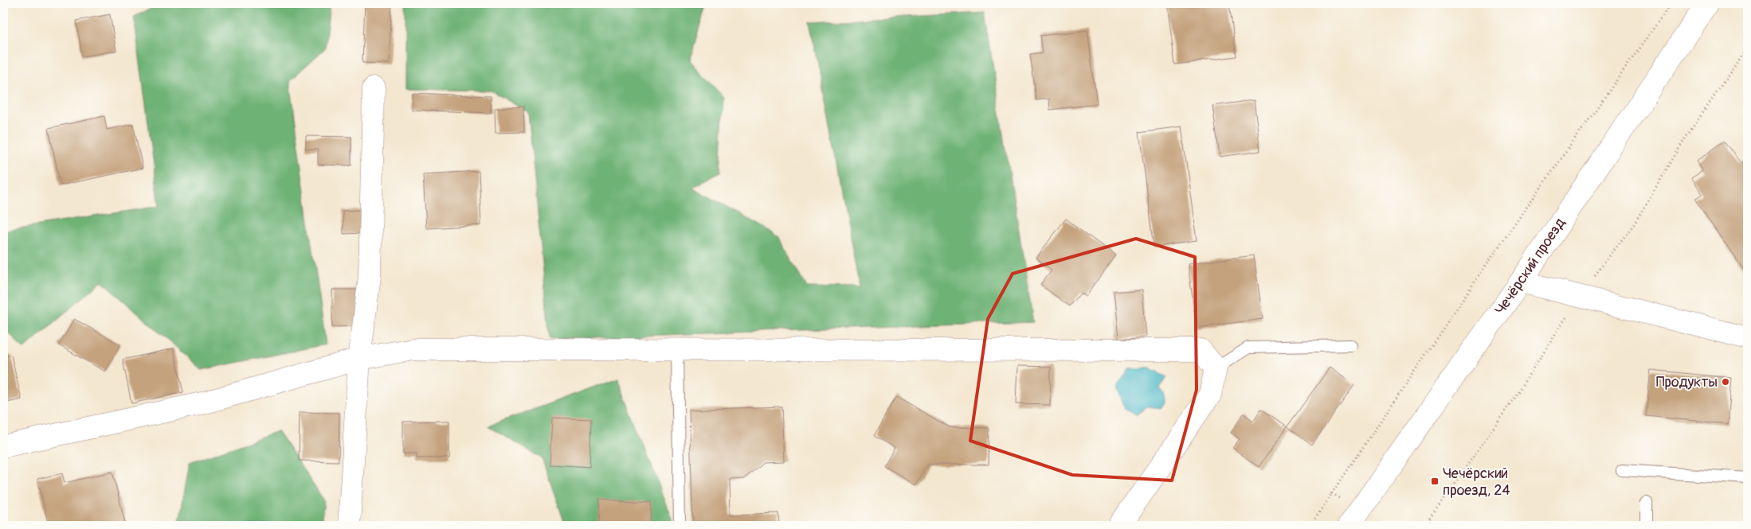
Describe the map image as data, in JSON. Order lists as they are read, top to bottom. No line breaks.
{"streets":{"street":["Чечёрский проезд"]},"places":{"other":["Продукты"],"transit":["Чечёрский проезд, 24"]}}
